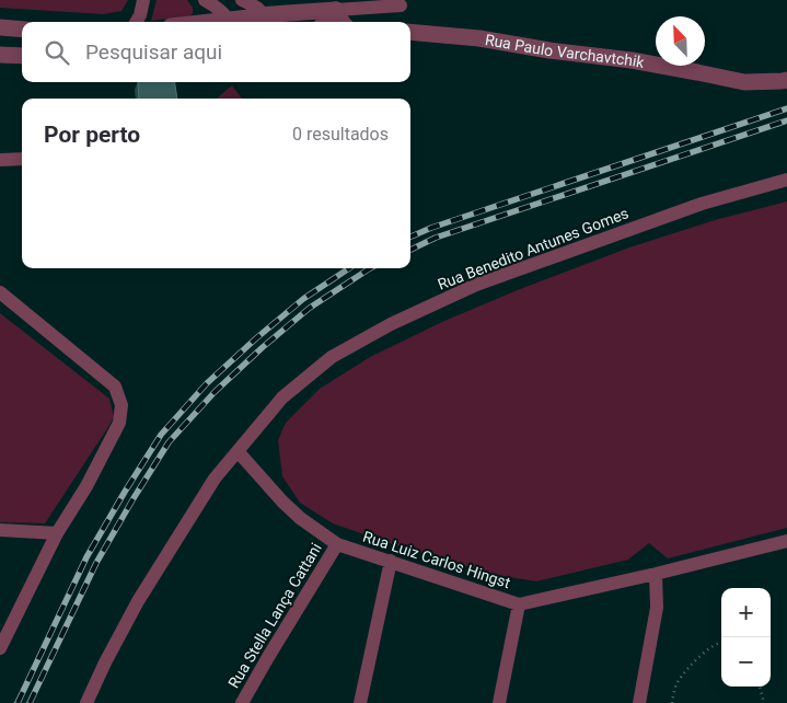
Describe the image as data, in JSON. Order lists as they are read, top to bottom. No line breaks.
{"streets":{"street":["Rua Paulo Varchavtchik","Rua Benedito Antunes Gomes","Rua Luiz Carlos Hingst","Rua Stella Lança Cattani"]},"crossings":[["Rua Benedito Antunes Gomes","Rua Luiz Carlos Hingst"],["Rua Luiz Carlos Hingst","Rua Stella Lança Cattani"]],"north":"top left","page":{"search":"Pesquisar aqui","heading":["Por perto","0 resultados"],"map_buttons":["+","−"]}}
